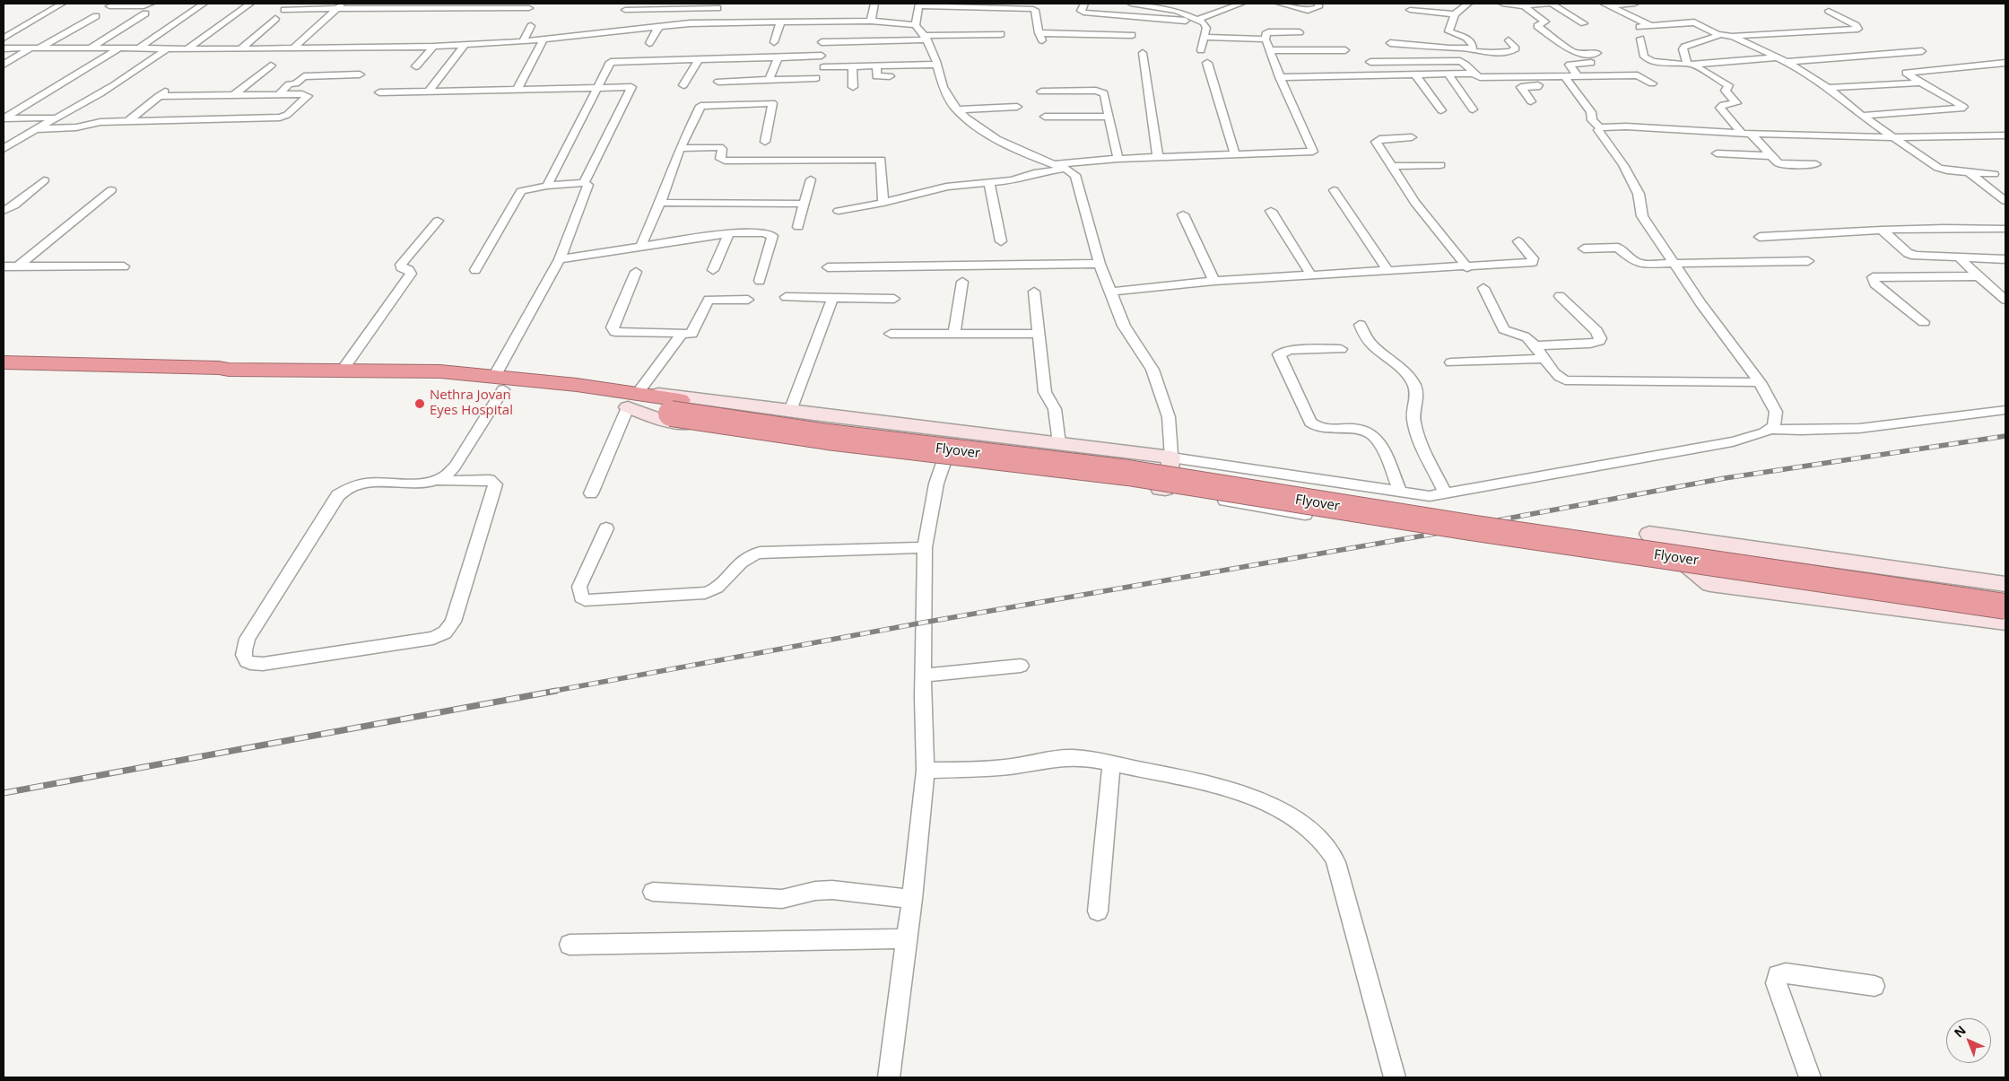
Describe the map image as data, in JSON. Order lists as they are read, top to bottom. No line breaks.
{"streets":{"highway":["Flyover"]},"places":["Nethra Jovan Eyes Hospital"],"north":"top left"}
